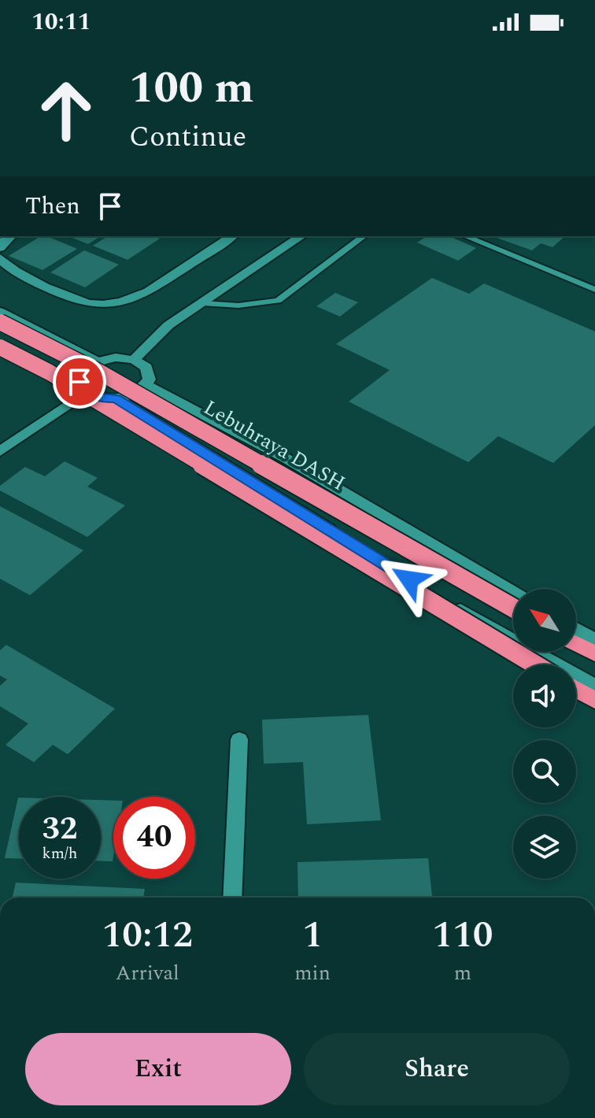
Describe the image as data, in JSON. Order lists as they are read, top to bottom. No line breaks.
{"streets":{"highway":["Lebuhraya DASH"]},"north":"top left","page":{"status":"10:11","turn":["100 m","Continue"],"then":"Then","speed":"32 km/h","limit":"40","eta":["10:12","Arrival","1","min","110","m"],"buttons":["Exit","Share"]}}
